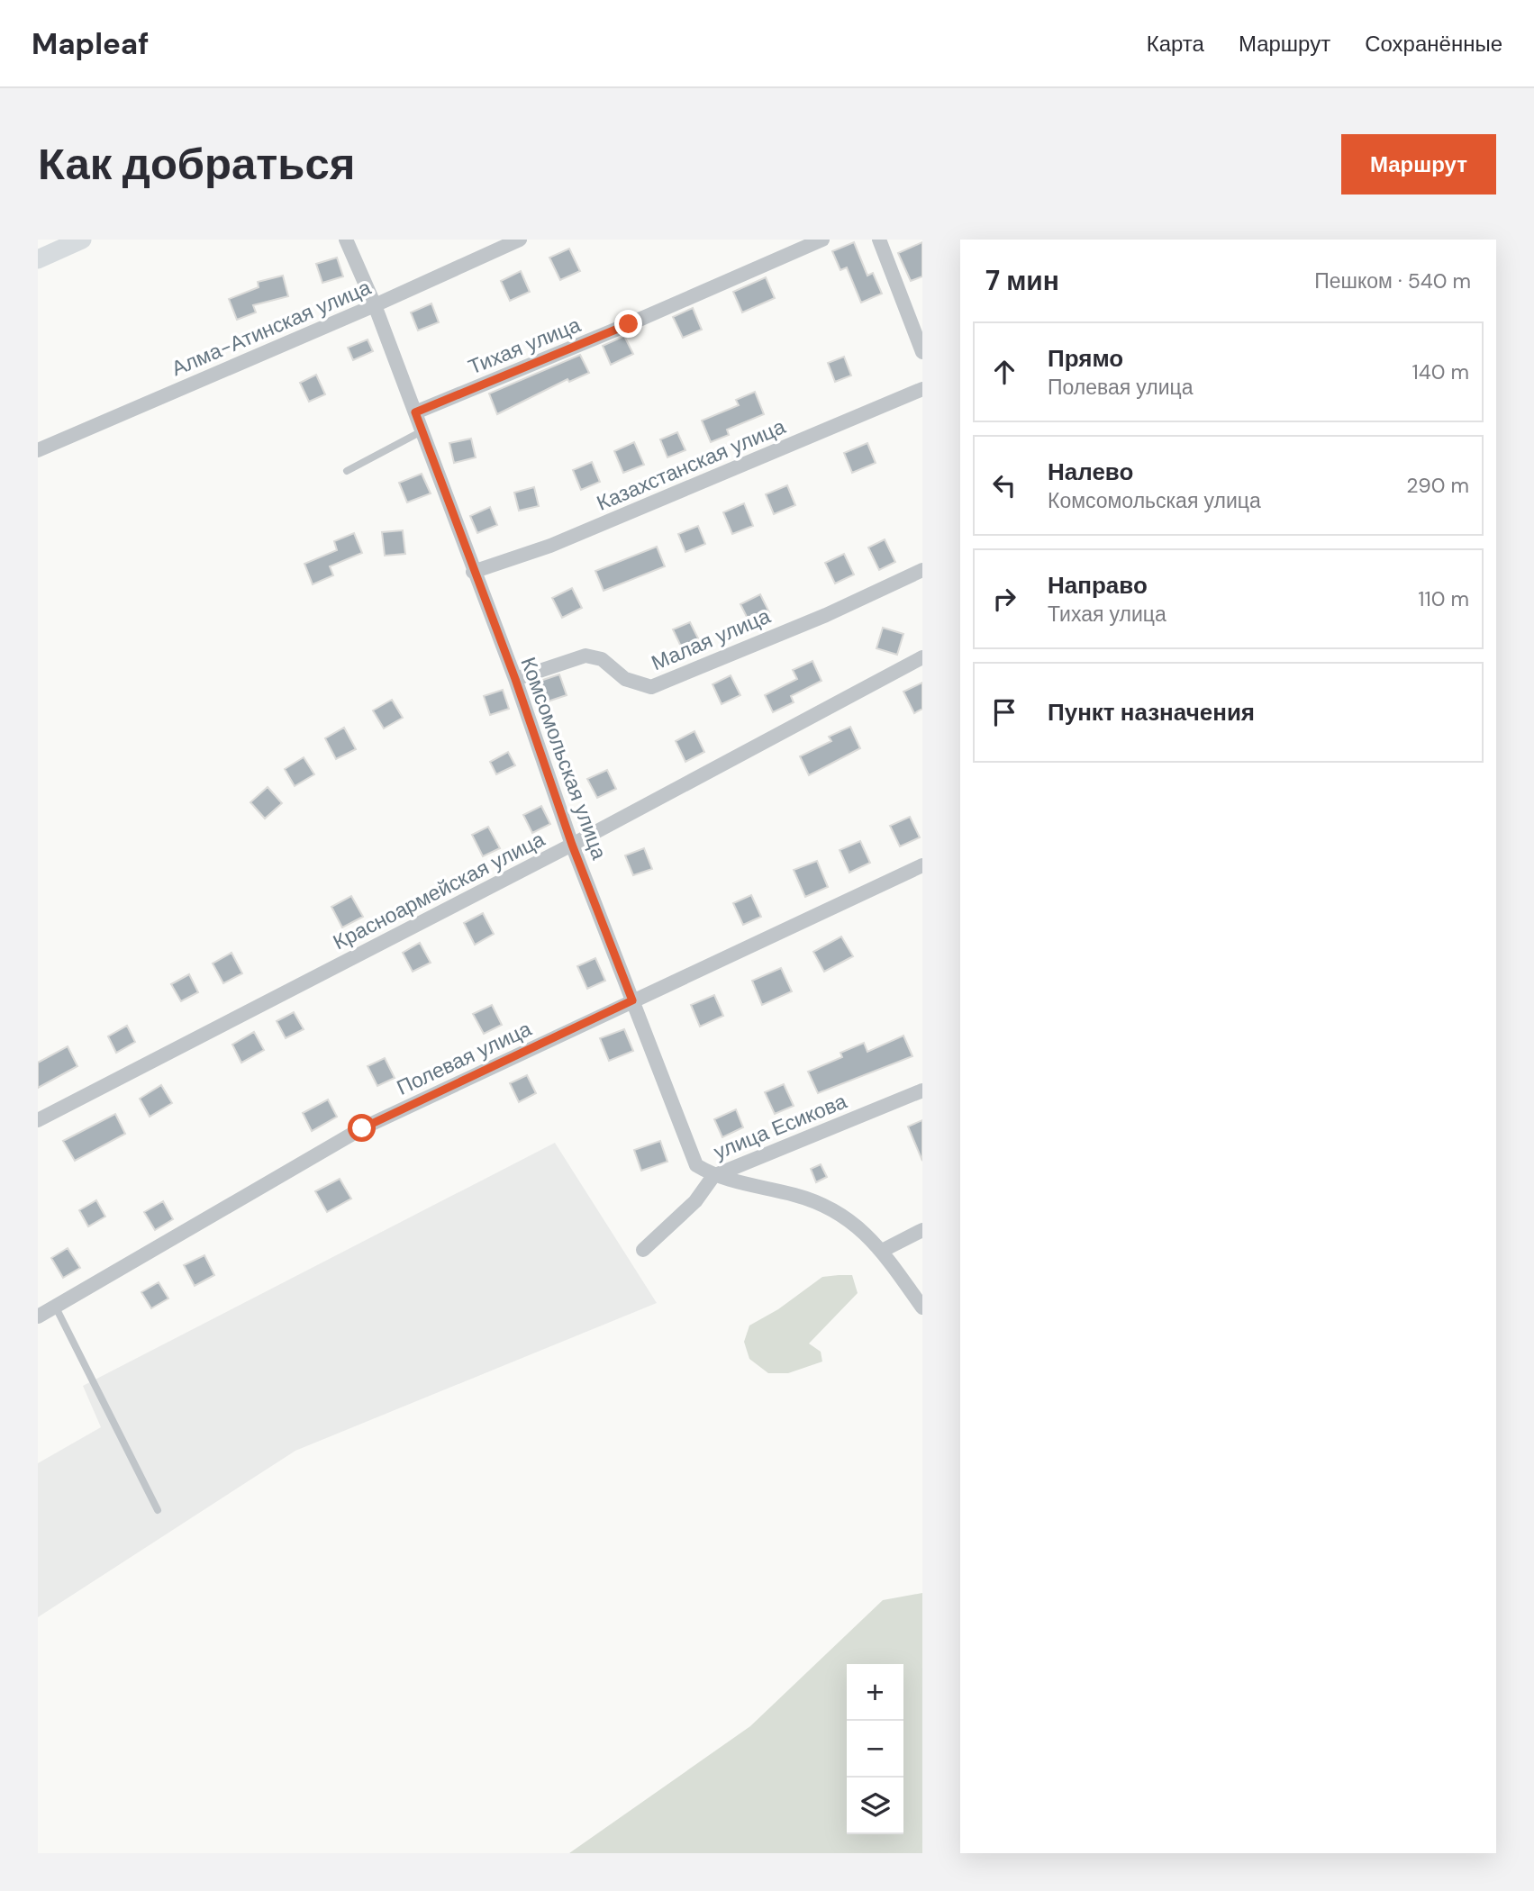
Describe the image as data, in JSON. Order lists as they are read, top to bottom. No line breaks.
{"streets":{"street":["Алма-Атинская улица","Тихая улица","Казахстанская улица","Малая улица","Комсомольская улица","Красноармейская улица","Полевая улица","улица Есикова"]},"crossings":[["Алма-Атинская улица","Комсомольская улица"],["Тихая улица","Комсомольская улица"],["Казахстанская улица","Комсомольская улица"],["Малая улица","Комсомольская улица"],["Комсомольская улица","Красноармейская улица"],["Комсомольская улица","Полевая улица"],["Комсомольская улица","улица Есикова"]],"page":{"header":"Mapleaf","nav":["Карта","Маршрут","Сохранённые"],"buttons":"Маршрут","title":"Как добраться","heading":["7 мин","Пешком · 540 m"],"list":[["Прямо","Полевая улица","140 m"],["Налево","Комсомольская улица","290 m"],["Направо","Тихая улица","110 m"],"Пункт назначения"],"map_buttons":["+","−"]}}
